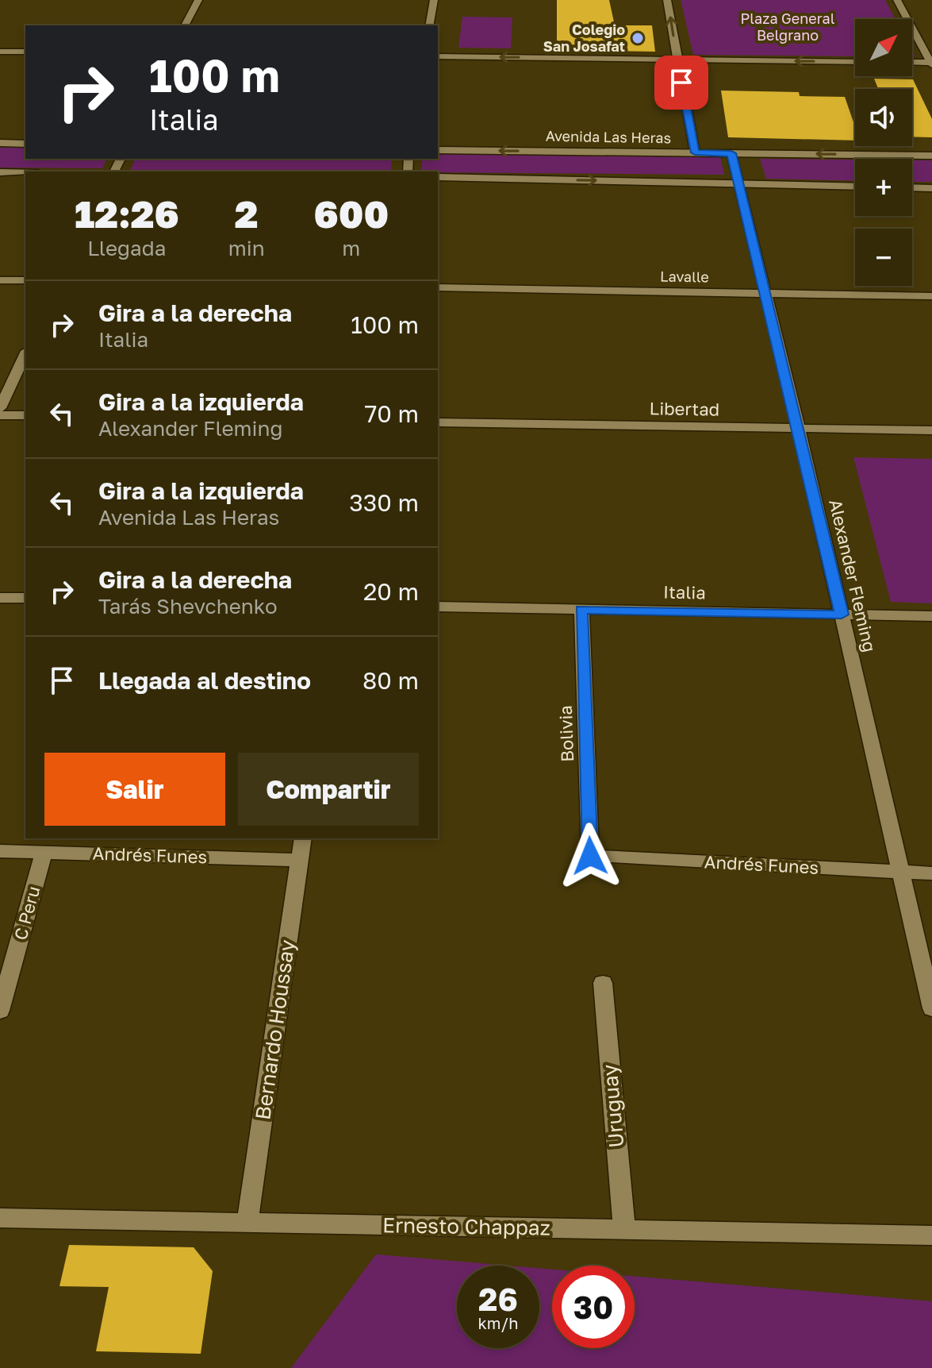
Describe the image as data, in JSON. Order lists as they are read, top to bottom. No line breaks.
{"streets":{"street":["Avenida Las Heras","Lavalle","Libertad","Alexander Fleming","Italia","Bolivia","Andrés Funes","C Peru","Bernardo Houssay","Uruguay","Ernesto Chappaz"]},"crossings":[["Avenida Las Heras","Alexander Fleming"],["Lavalle","Alexander Fleming"],["Libertad","Alexander Fleming"],["Alexander Fleming","Italia"],["Alexander Fleming","Andrés Funes"],["Italia","Bolivia"],["Bolivia","Andrés Funes"],["Andrés Funes","C Peru"],["Andrés Funes","Bernardo Houssay"],["Bernardo Houssay","Ernesto Chappaz"],["Uruguay","Ernesto Chappaz"]],"parks":["Plaza General Belgrano"],"places":["Colegio San Josafat"],"north":"top right","page":{"map_buttons":["+","−"],"turn":["100 m","Italia"],"eta":["12:26","Llegada","2","min","600","m"],"list":[{"name":"Gira a la derecha","note":"Italia","value":"100 m"},{"name":"Gira a la izquierda","note":"Alexander Fleming","value":"70 m"},{"name":"Gira a la izquierda","note":"Avenida Las Heras","value":"330 m"},{"name":"Gira a la derecha","note":"Tarás Shevchenko","value":"20 m"},{"name":"Llegada al destino","value":"80 m"}],"buttons":["Salir","Compartir"],"speed":"26 km/h","limit":"30"}}
